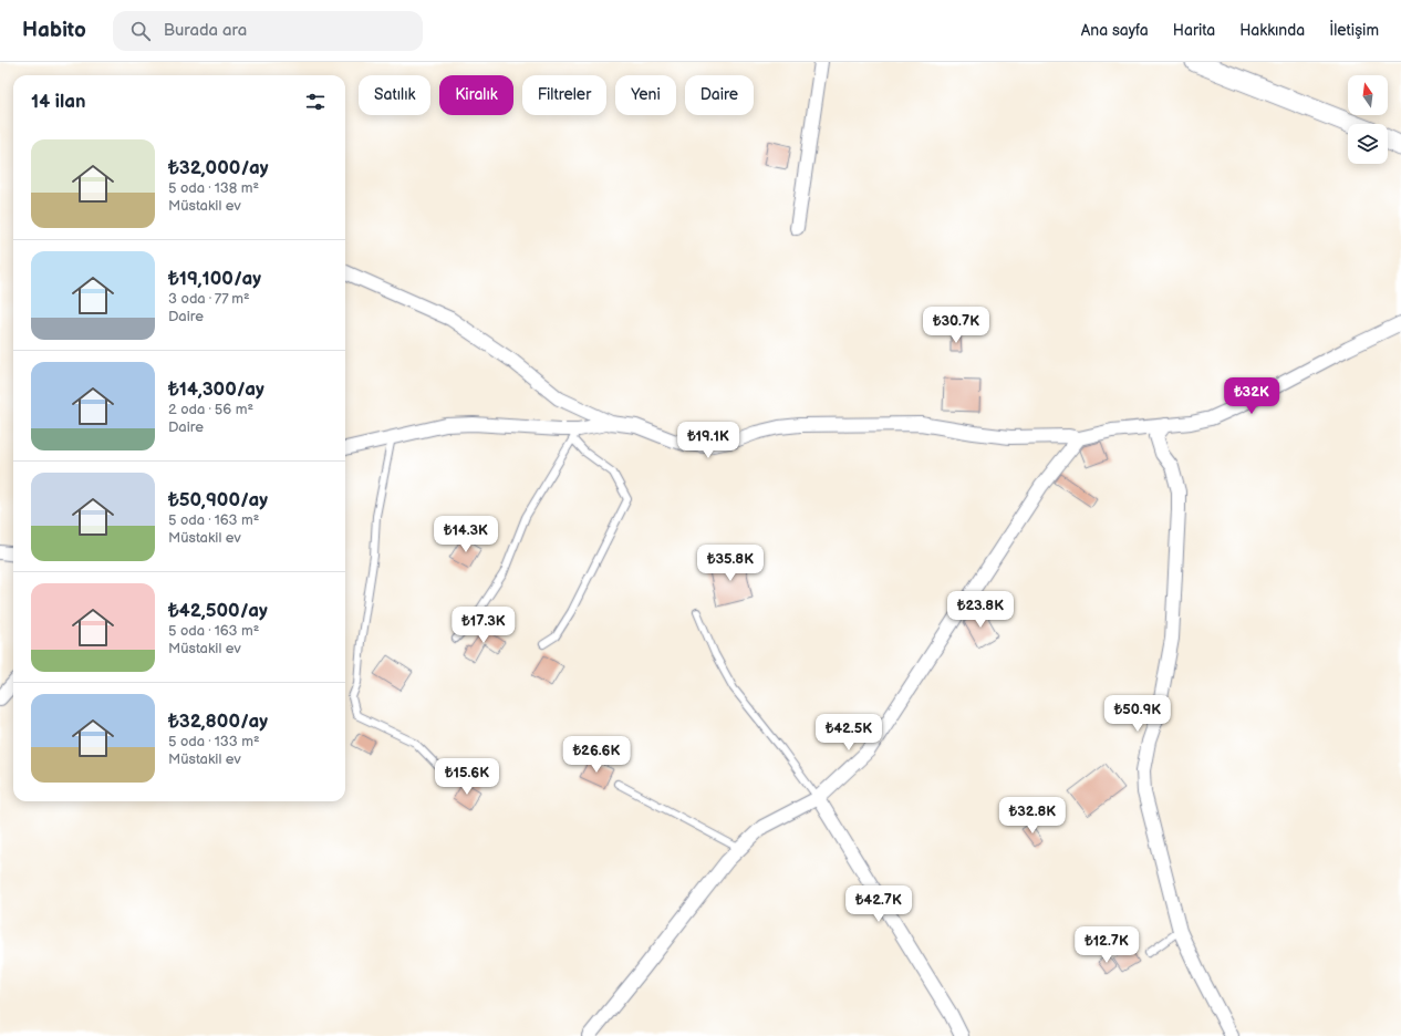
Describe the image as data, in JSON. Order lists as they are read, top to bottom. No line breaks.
{"north":"top","page":{"header":"Habito","search":"Burada ara","nav":["Ana sayfa","Harita","Hakkında","İletişim"],"chip":["Satılık","Kiralık","Filtreler","Yeni","Daire"],"heading":"14 ilan","list":[{"name":"₺32,000/ay","note":"5 oda · 138 m² · Müstakil ev"},{"name":"₺19,100/ay","note":"3 oda · 77 m² · Daire"},{"name":"₺14,300/ay","note":"2 oda · 56 m² · Daire"},{"name":"₺50,900/ay","note":"5 oda · 163 m² · Müstakil ev"},{"name":"₺42,500/ay","note":"5 oda · 163 m² · Müstakil ev"},{"name":"₺32,800/ay","note":"5 oda · 133 m² · Müstakil ev"}],"price":["₺30.7K","₺32K","₺19.1K","₺14.3K","₺35.8K","₺23.8K","₺17.3K","₺50.9K","₺42.5K","₺26.6K","₺15.6K","₺32.8K","₺42.7K","₺12.7K"]}}
